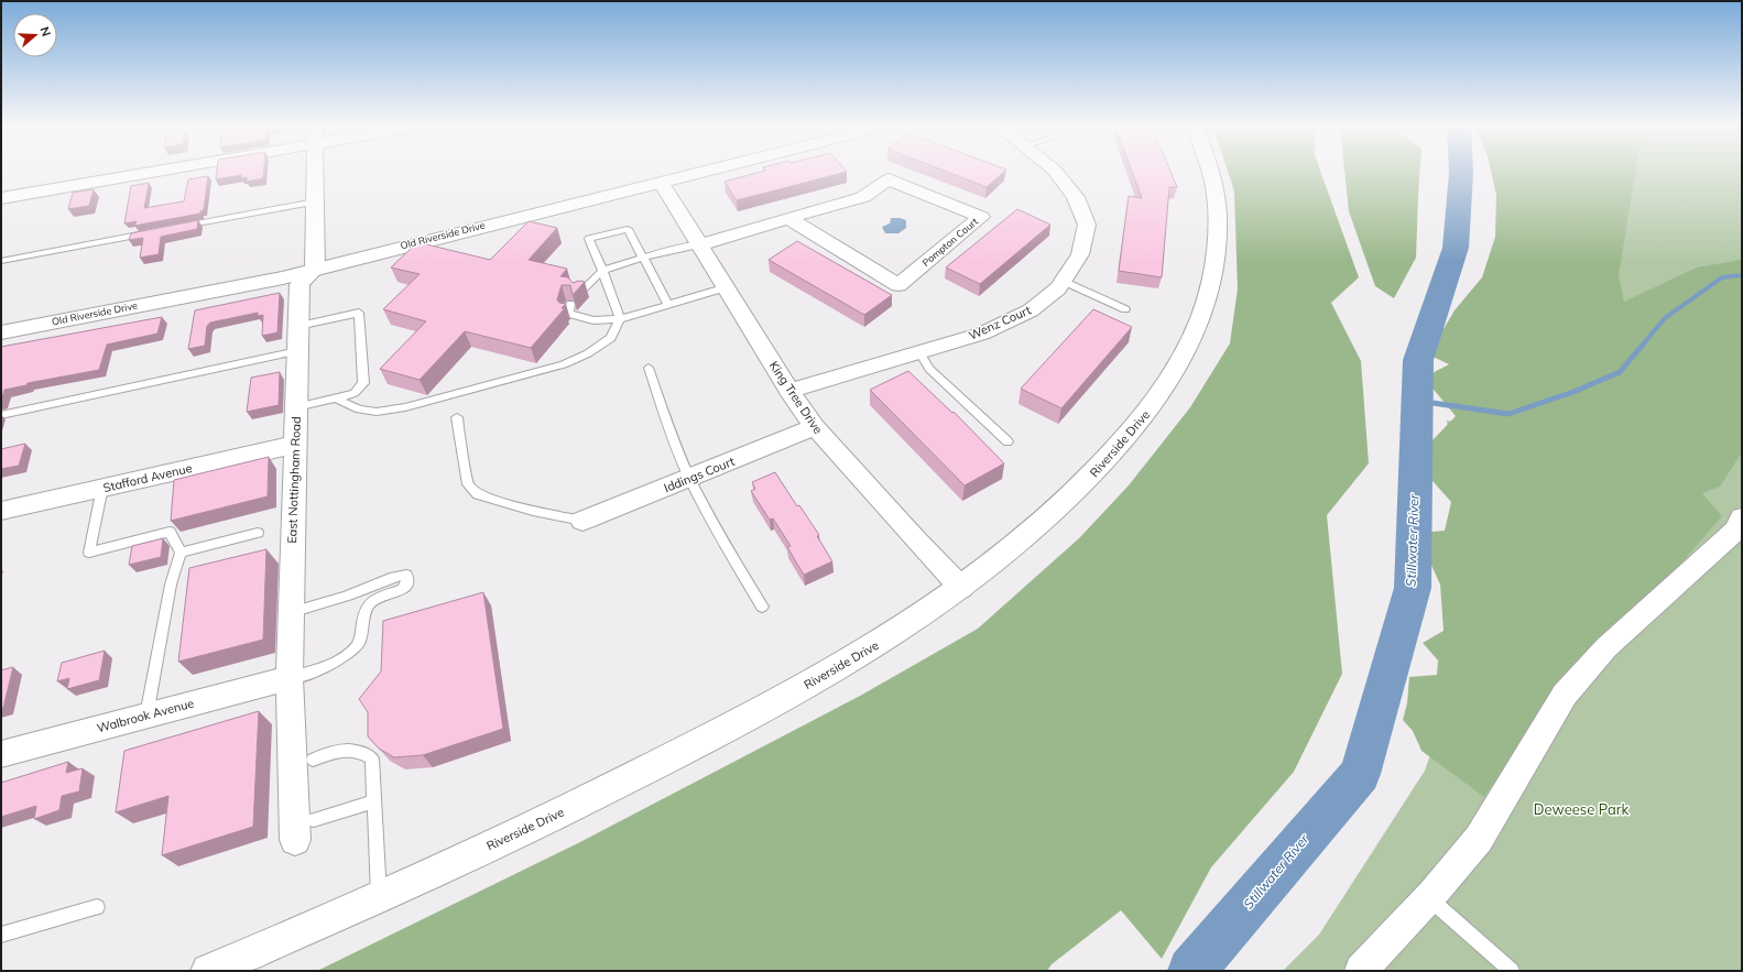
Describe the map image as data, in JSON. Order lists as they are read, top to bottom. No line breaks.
{"streets":{"main road":["Old Riverside Drive","Riverside Drive"],"street":["Pompton Court","Wenz Court","King Tree Drive","Iddings Court","Stafford Avenue","East Nottingham Road","Walbrook Avenue"]},"crossings":[["Old Riverside Drive","King Tree Drive"],["Old Riverside Drive","East Nottingham Road"],["Pompton Court","King Tree Drive"],["Wenz Court","King Tree Drive"],["King Tree Drive","Riverside Drive"],["King Tree Drive","Iddings Court"],["Stafford Avenue","East Nottingham Road"],["East Nottingham Road","Walbrook Avenue"]],"water":["Stillwater River"],"parks":["Deweese Park"],"north":"right"}
